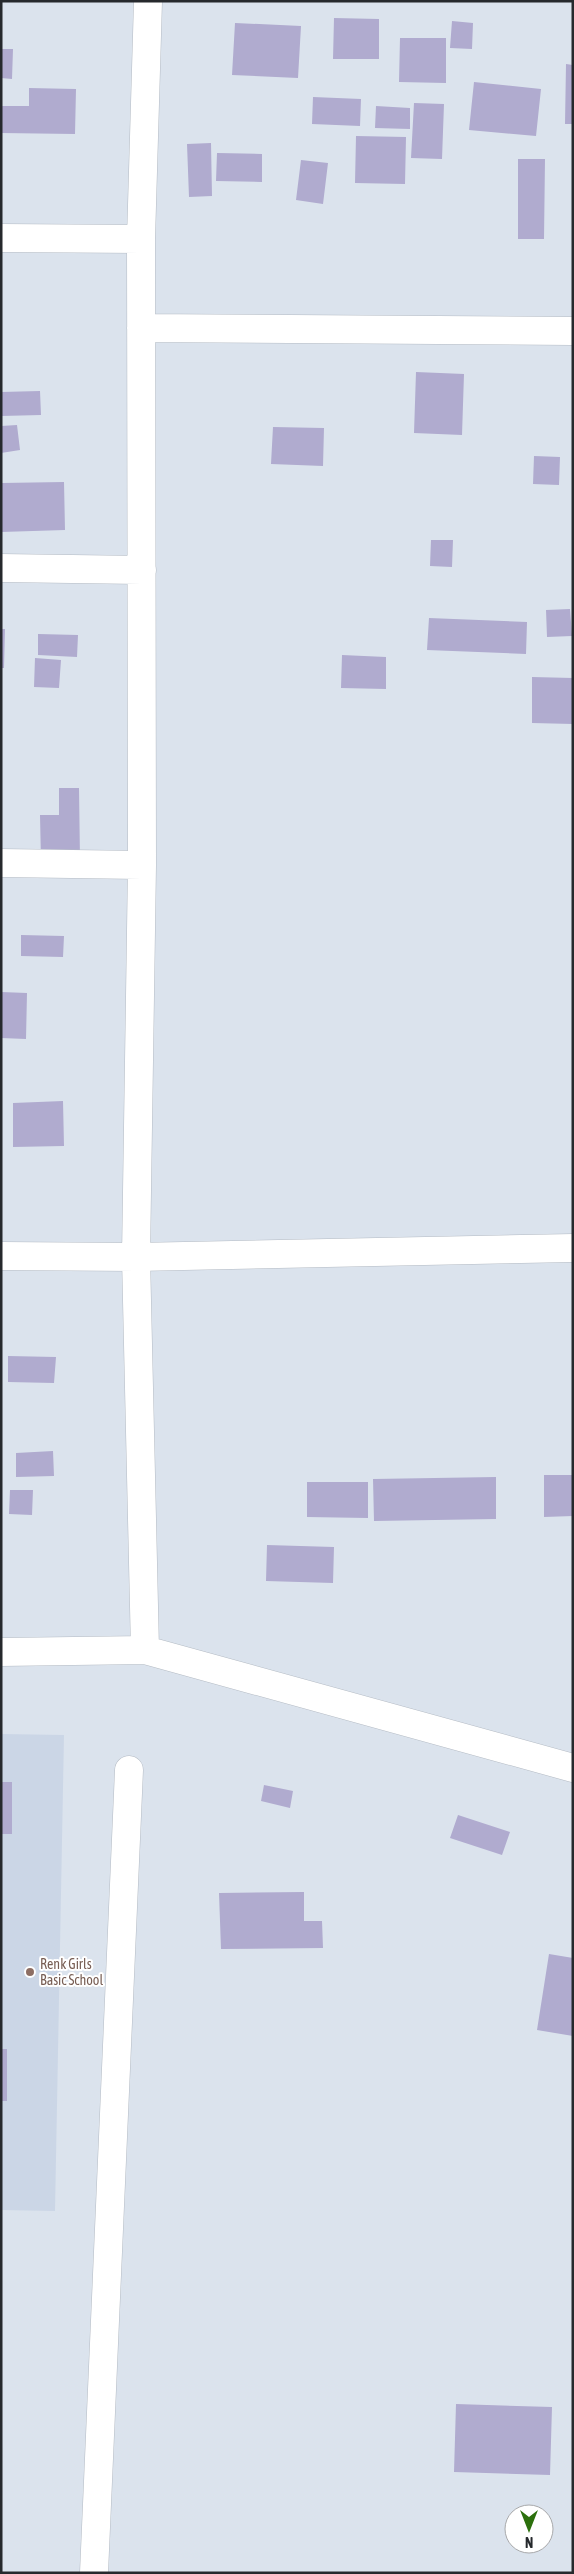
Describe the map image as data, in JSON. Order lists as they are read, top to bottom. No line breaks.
{"places":["Renk Girls Basic School"],"north":"bottom"}
